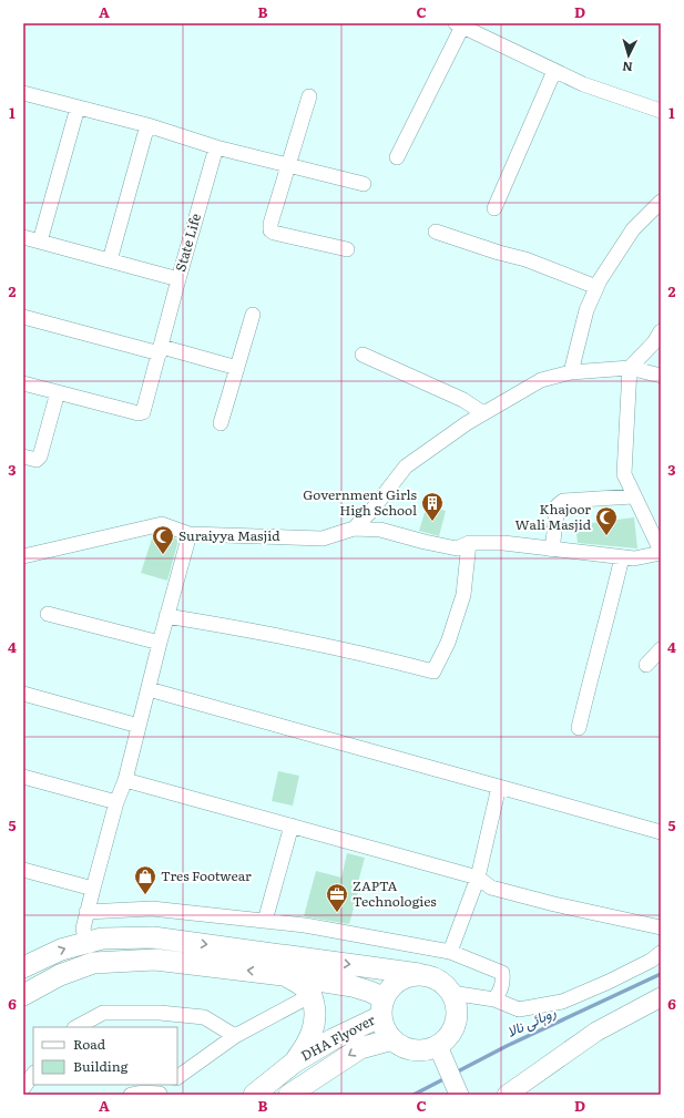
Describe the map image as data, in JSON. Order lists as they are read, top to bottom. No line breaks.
{"streets":{"main road":["DHA Flyover"],"street":["State Life"]},"water":["روہائی نالا"],"places":{"building":["Government Girls High School"],"mosque":["Khajoor Wali Masjid","Suraiyya Masjid"],"shop":["Tres Footwear"],"office":["ZAPTA Technologies"]},"legend":["Road","Building"],"north":"bottom","grid":{"columns":["A","B","C","D"],"rows":["1","2","3","4","5","6"]}}
